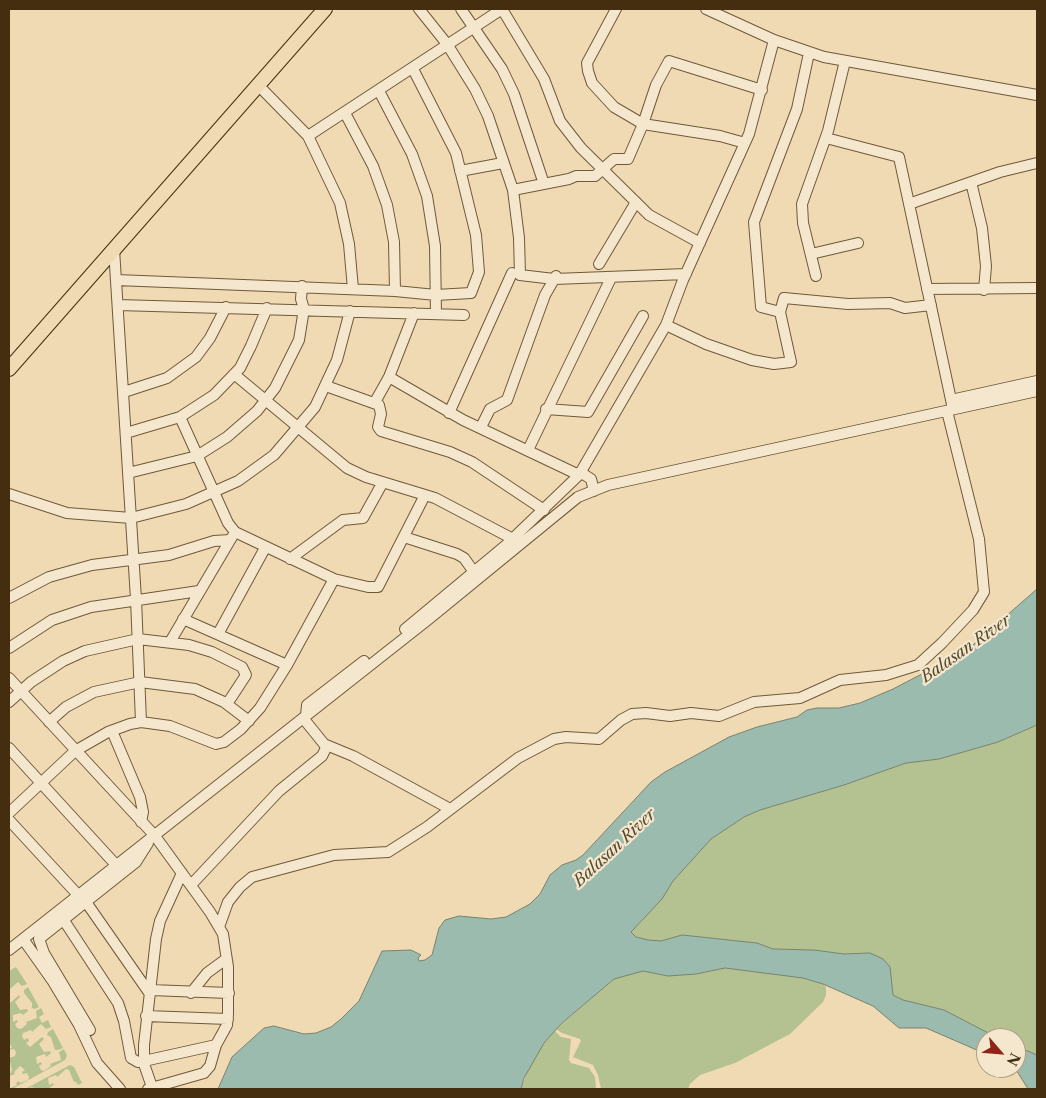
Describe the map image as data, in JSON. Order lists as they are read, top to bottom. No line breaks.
{"water":["Balasan River"],"north":"bottom right"}
